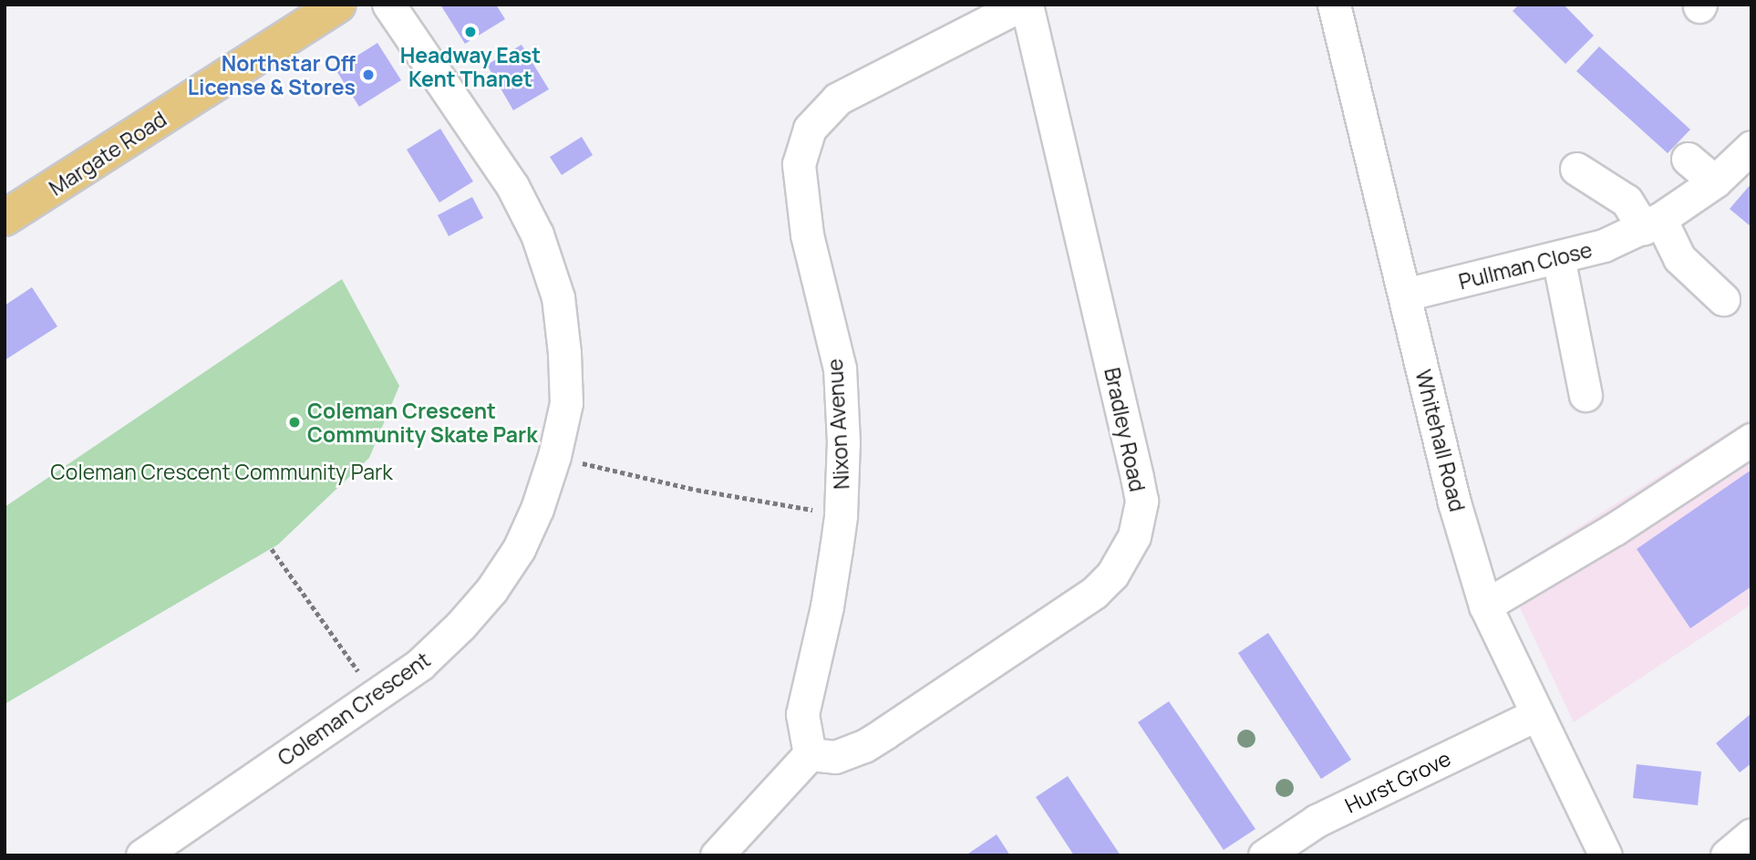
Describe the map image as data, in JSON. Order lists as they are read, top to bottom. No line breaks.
{"streets":{"main road":["Margate Road"],"street":["Pullman Close","Nixon Avenue","Bradley Road","Whitehall Road","Coleman Crescent","Hurst Grove"]},"crossings":[["Pullman Close","Whitehall Road"],["Nixon Avenue","Bradley Road"],["Whitehall Road","Hurst Grove"]],"parks":["Coleman Crescent Community Park"],"places":["Headway East Kent Thanet","Northstar Off License & Stores","Coleman Crescent Community Skate Park"]}
